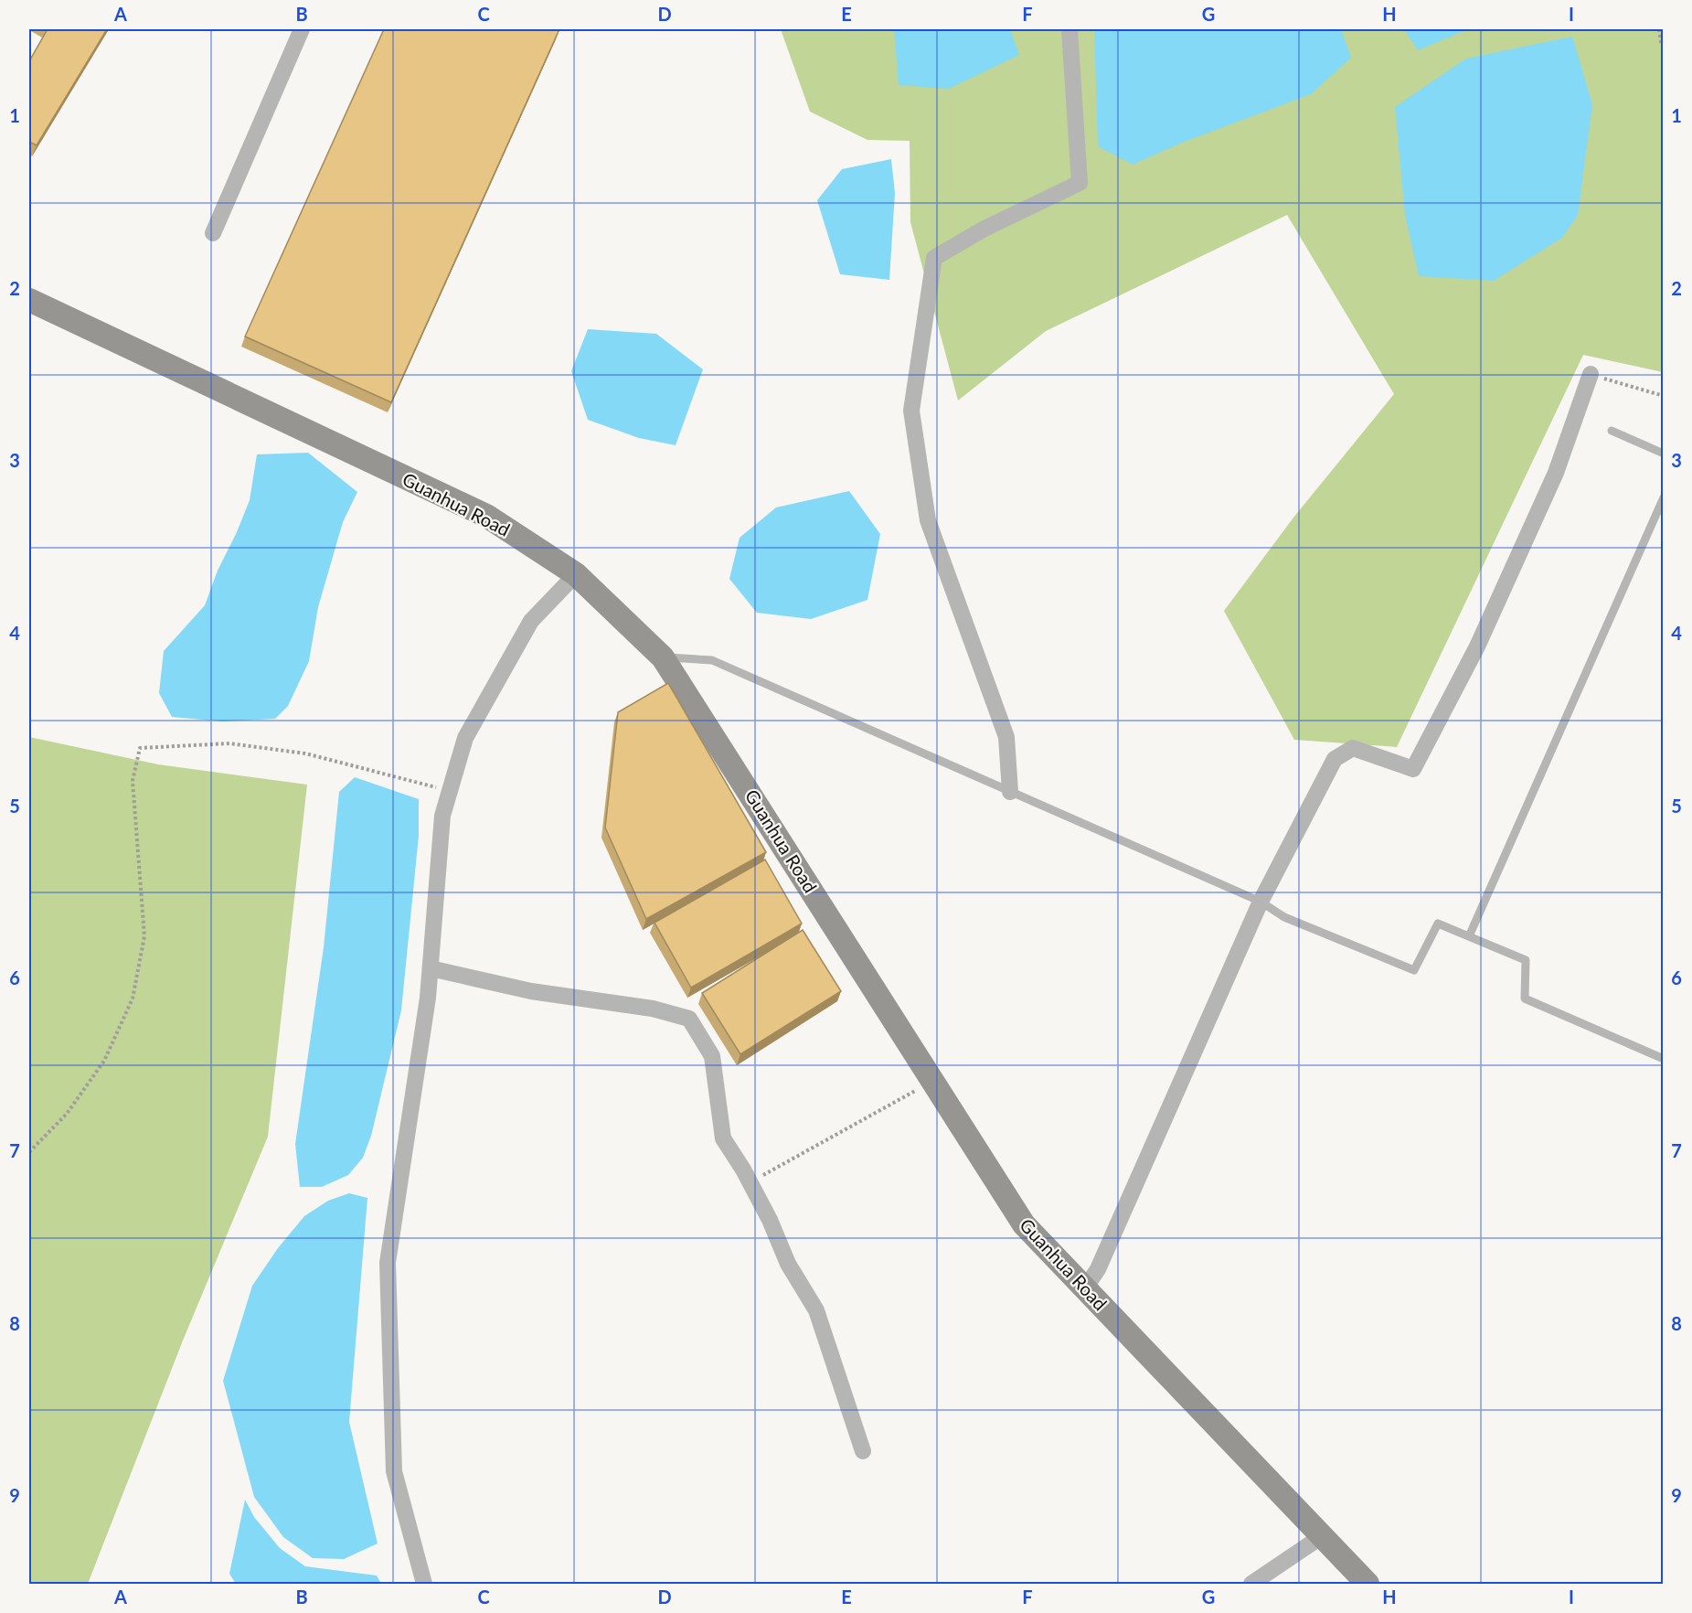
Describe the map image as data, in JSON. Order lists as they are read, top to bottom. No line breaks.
{"streets":{"main road":["Guanhua Road"]},"grid":{"columns":["A","B","C","D","E","F","G","H","I"],"rows":["1","2","3","4","5","6","7","8","9"]}}
